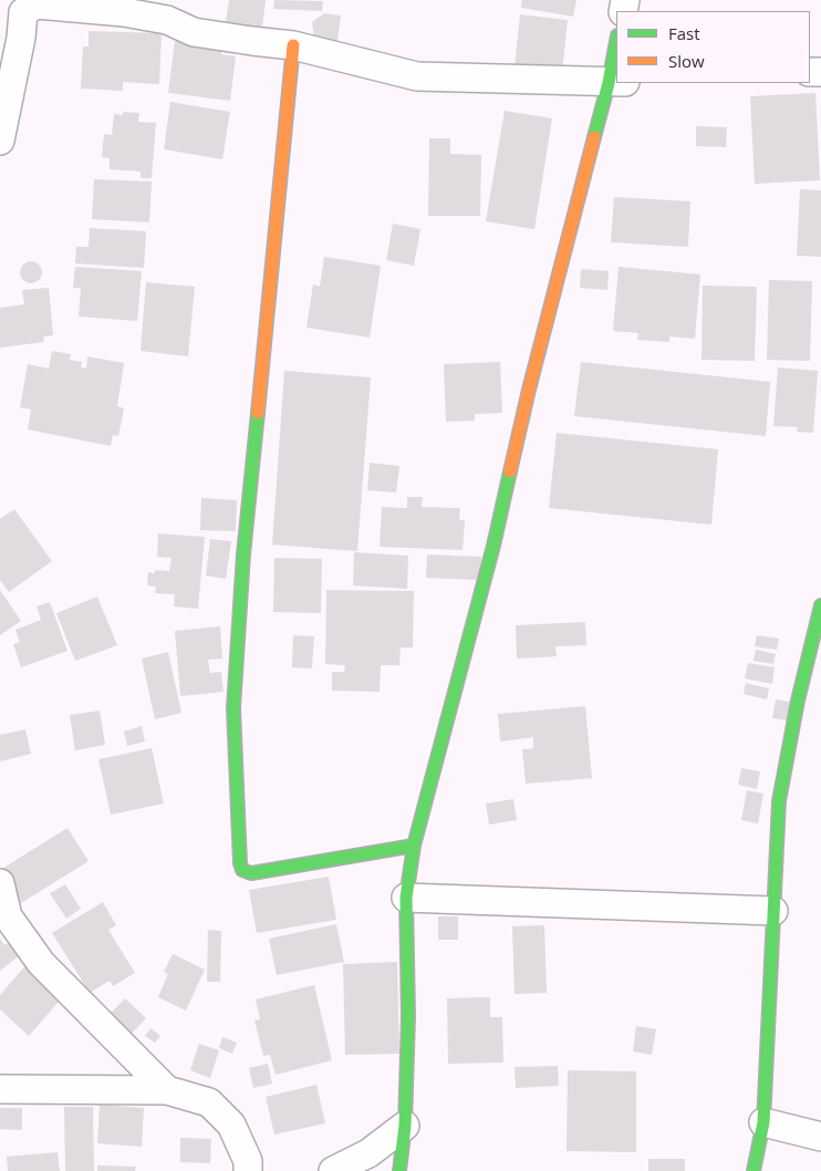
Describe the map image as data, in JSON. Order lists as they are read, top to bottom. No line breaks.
{"legend":["Fast","Slow"]}
